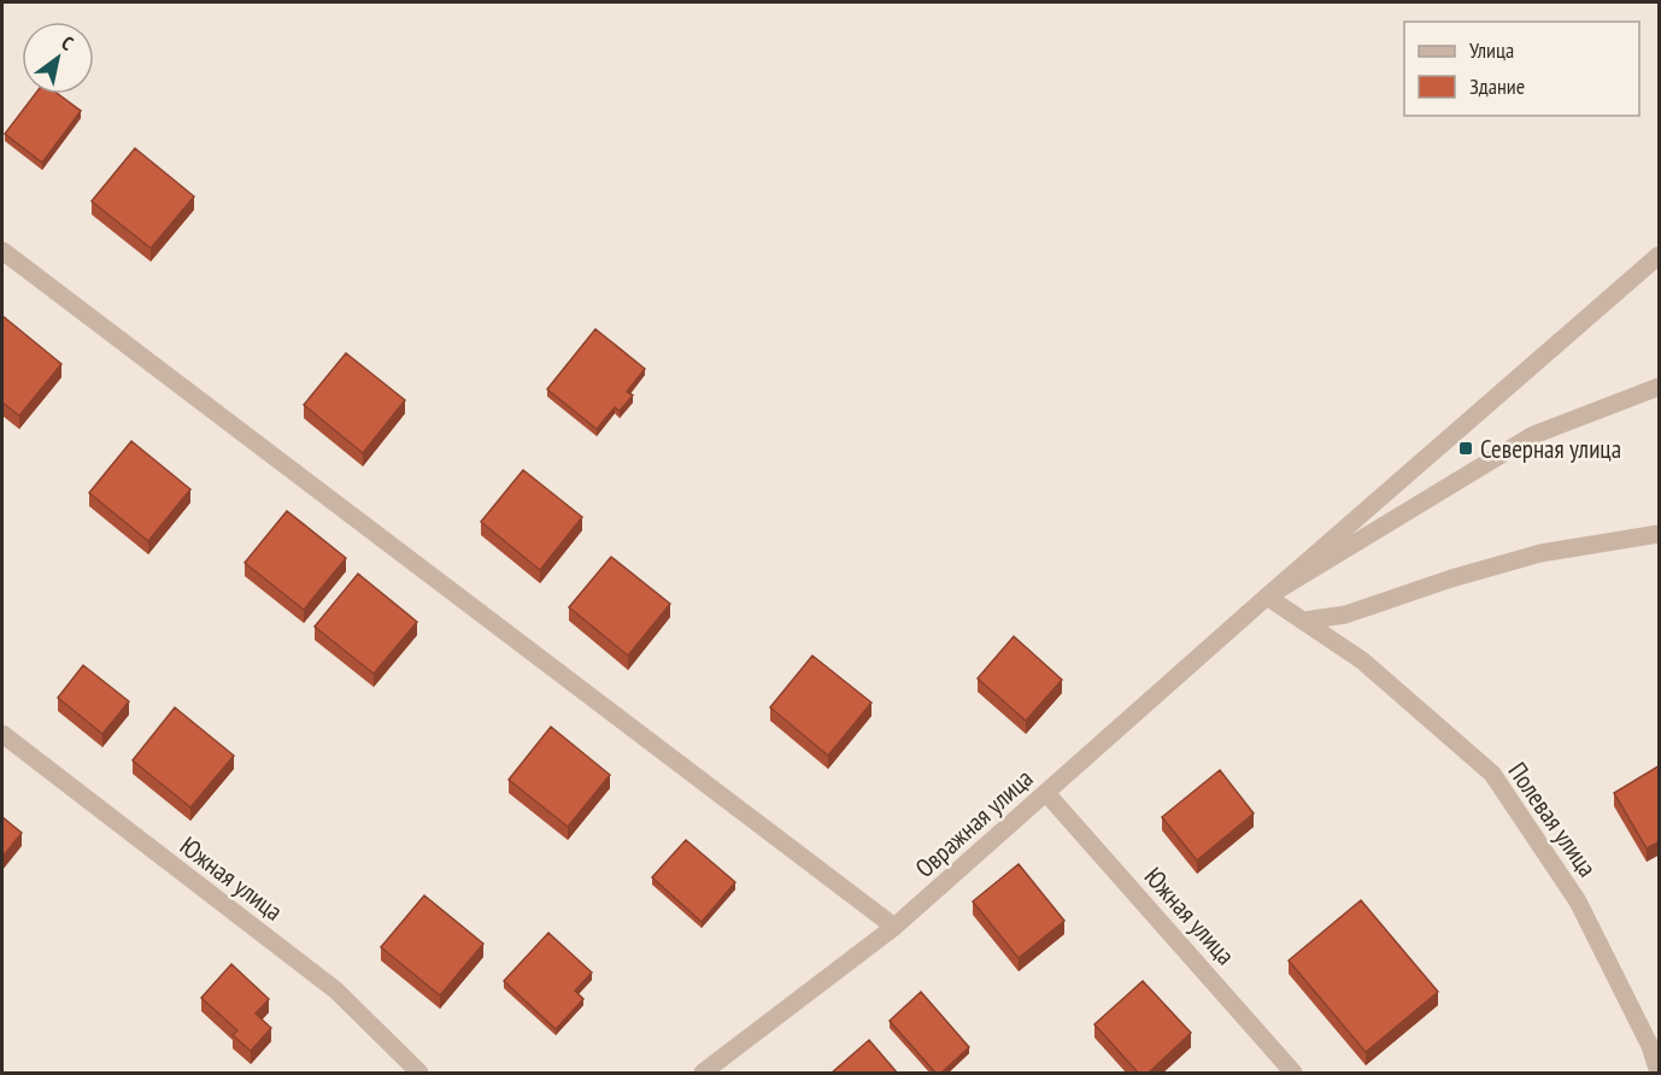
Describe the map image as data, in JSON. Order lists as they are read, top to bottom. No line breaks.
{"streets":{"street":["Полевая улица","Овражная улица","Южная улица"]},"crossings":[["Полевая улица","Овражная улица"],["Овражная улица","Южная улица"]],"places":{"transit":["Северная улица"]},"legend":["Улица","Здание"],"north":"top right"}
